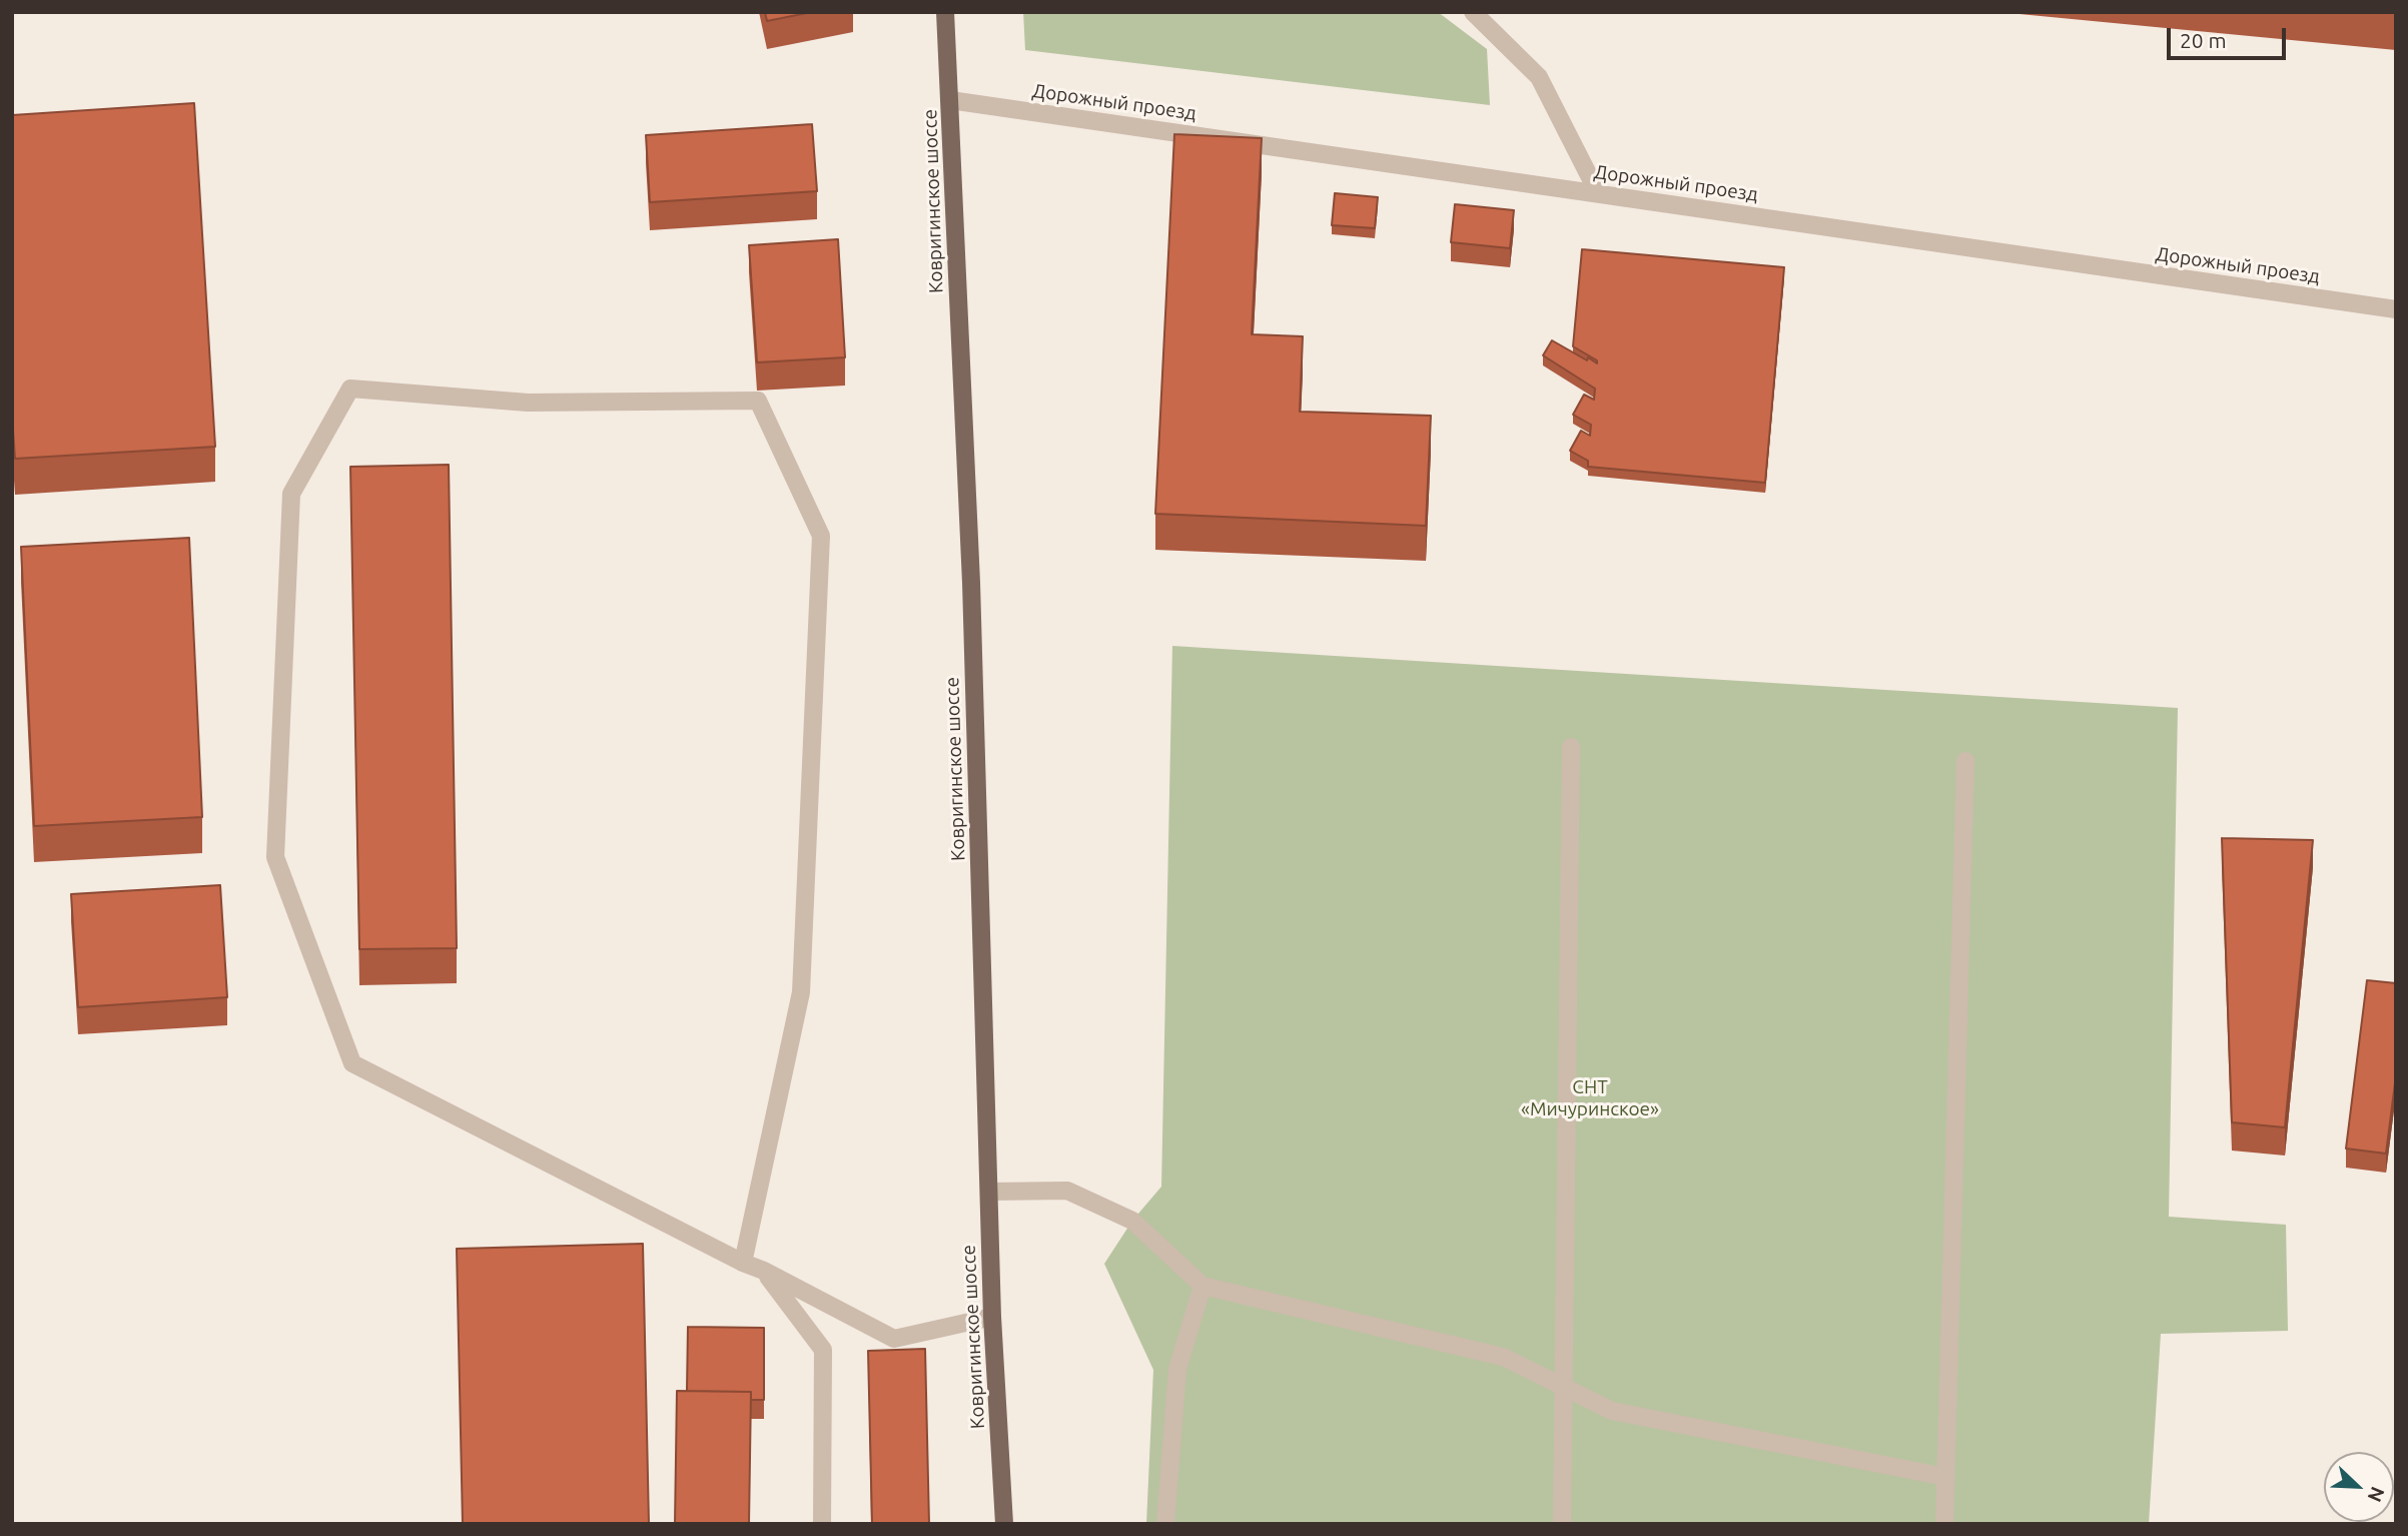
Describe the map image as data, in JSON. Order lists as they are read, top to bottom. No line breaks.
{"streets":{"main road":["Ковригинское шоссе"],"street":["Дорожный проезд"]},"crossings":[["Дорожный проезд","Ковригинское шоссе"]],"parks":["СНТ «Мичуринское»"],"scale_bar":"20 m","north":"bottom right"}
